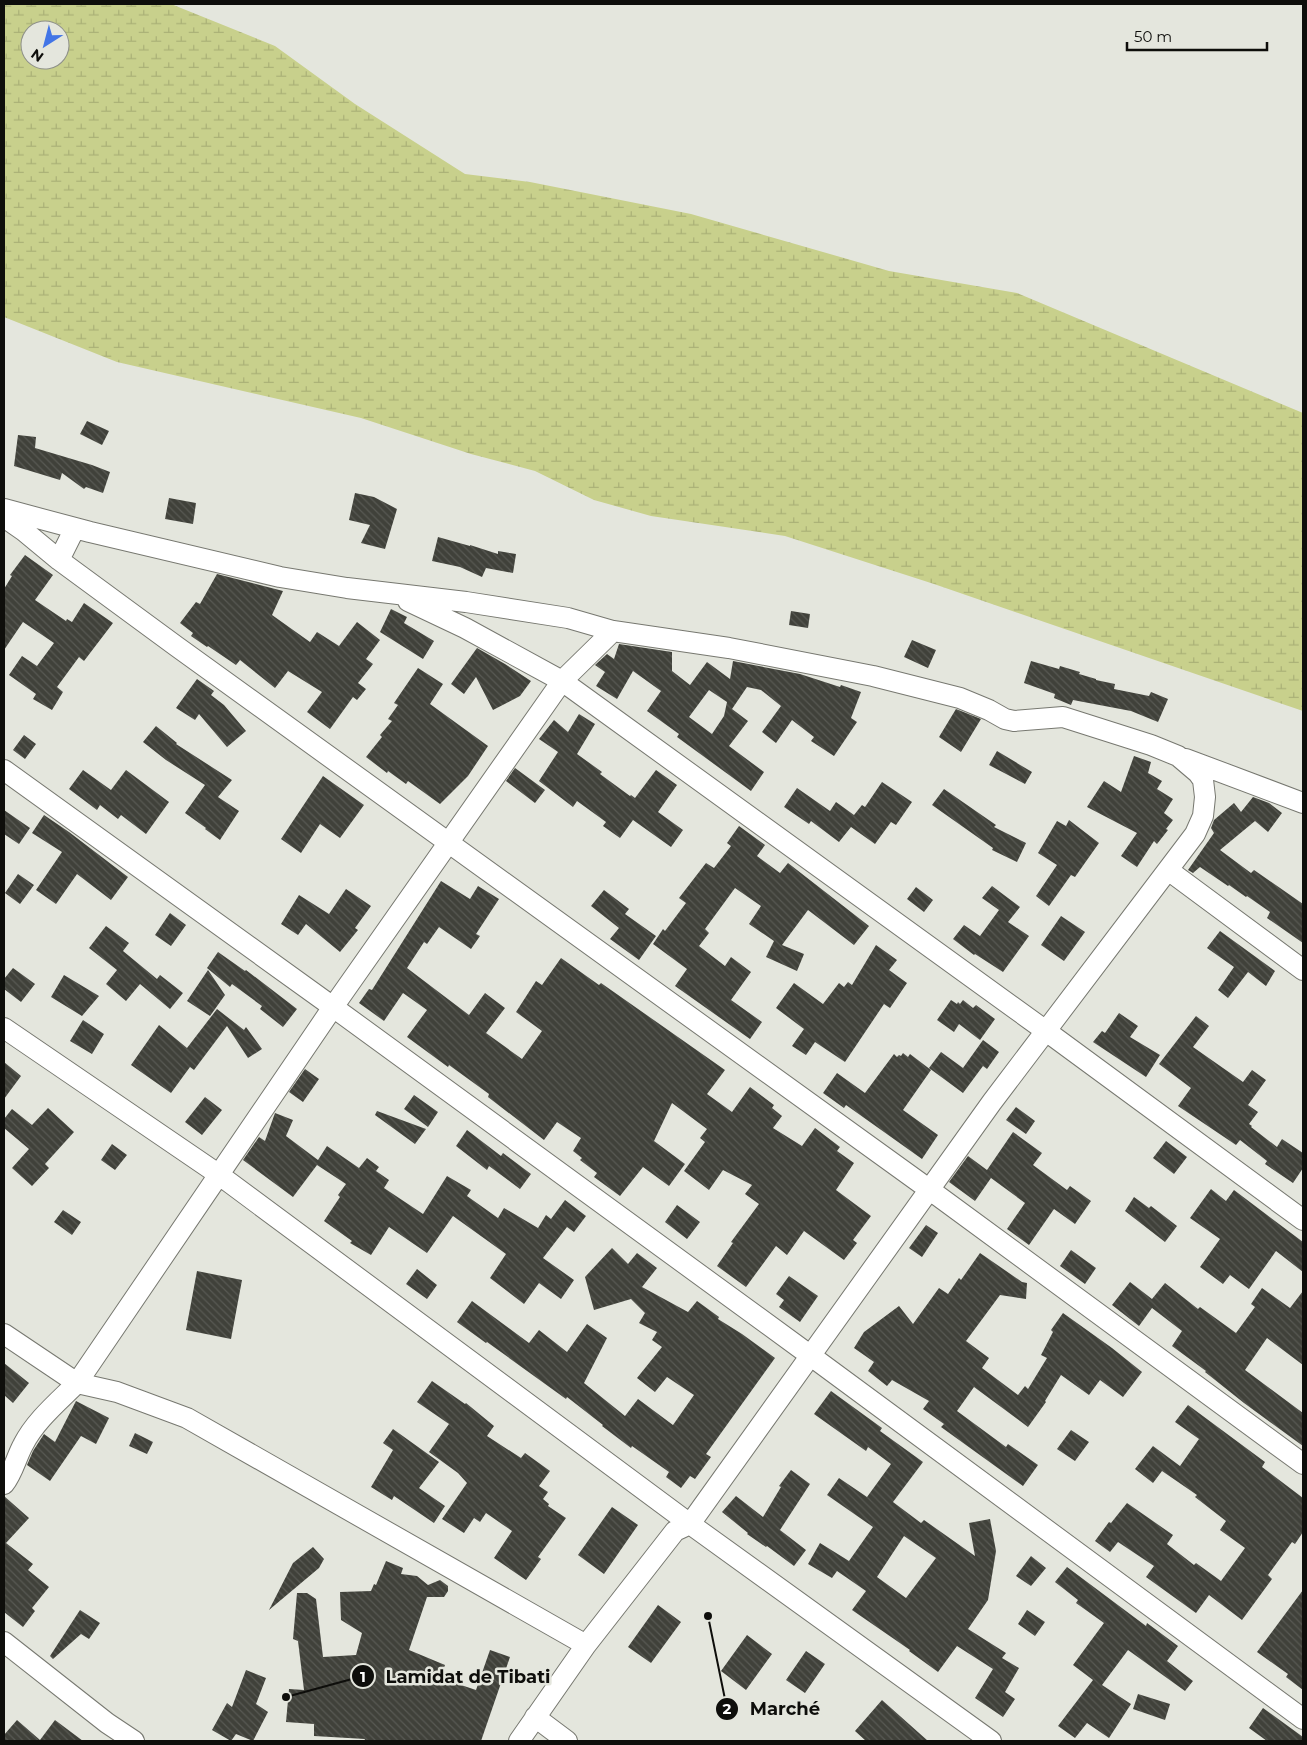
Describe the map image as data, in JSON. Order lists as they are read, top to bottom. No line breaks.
{"places":["Marché","Lamidat de Tibati"],"scale_bar":"50 m","north":"bottom left"}
